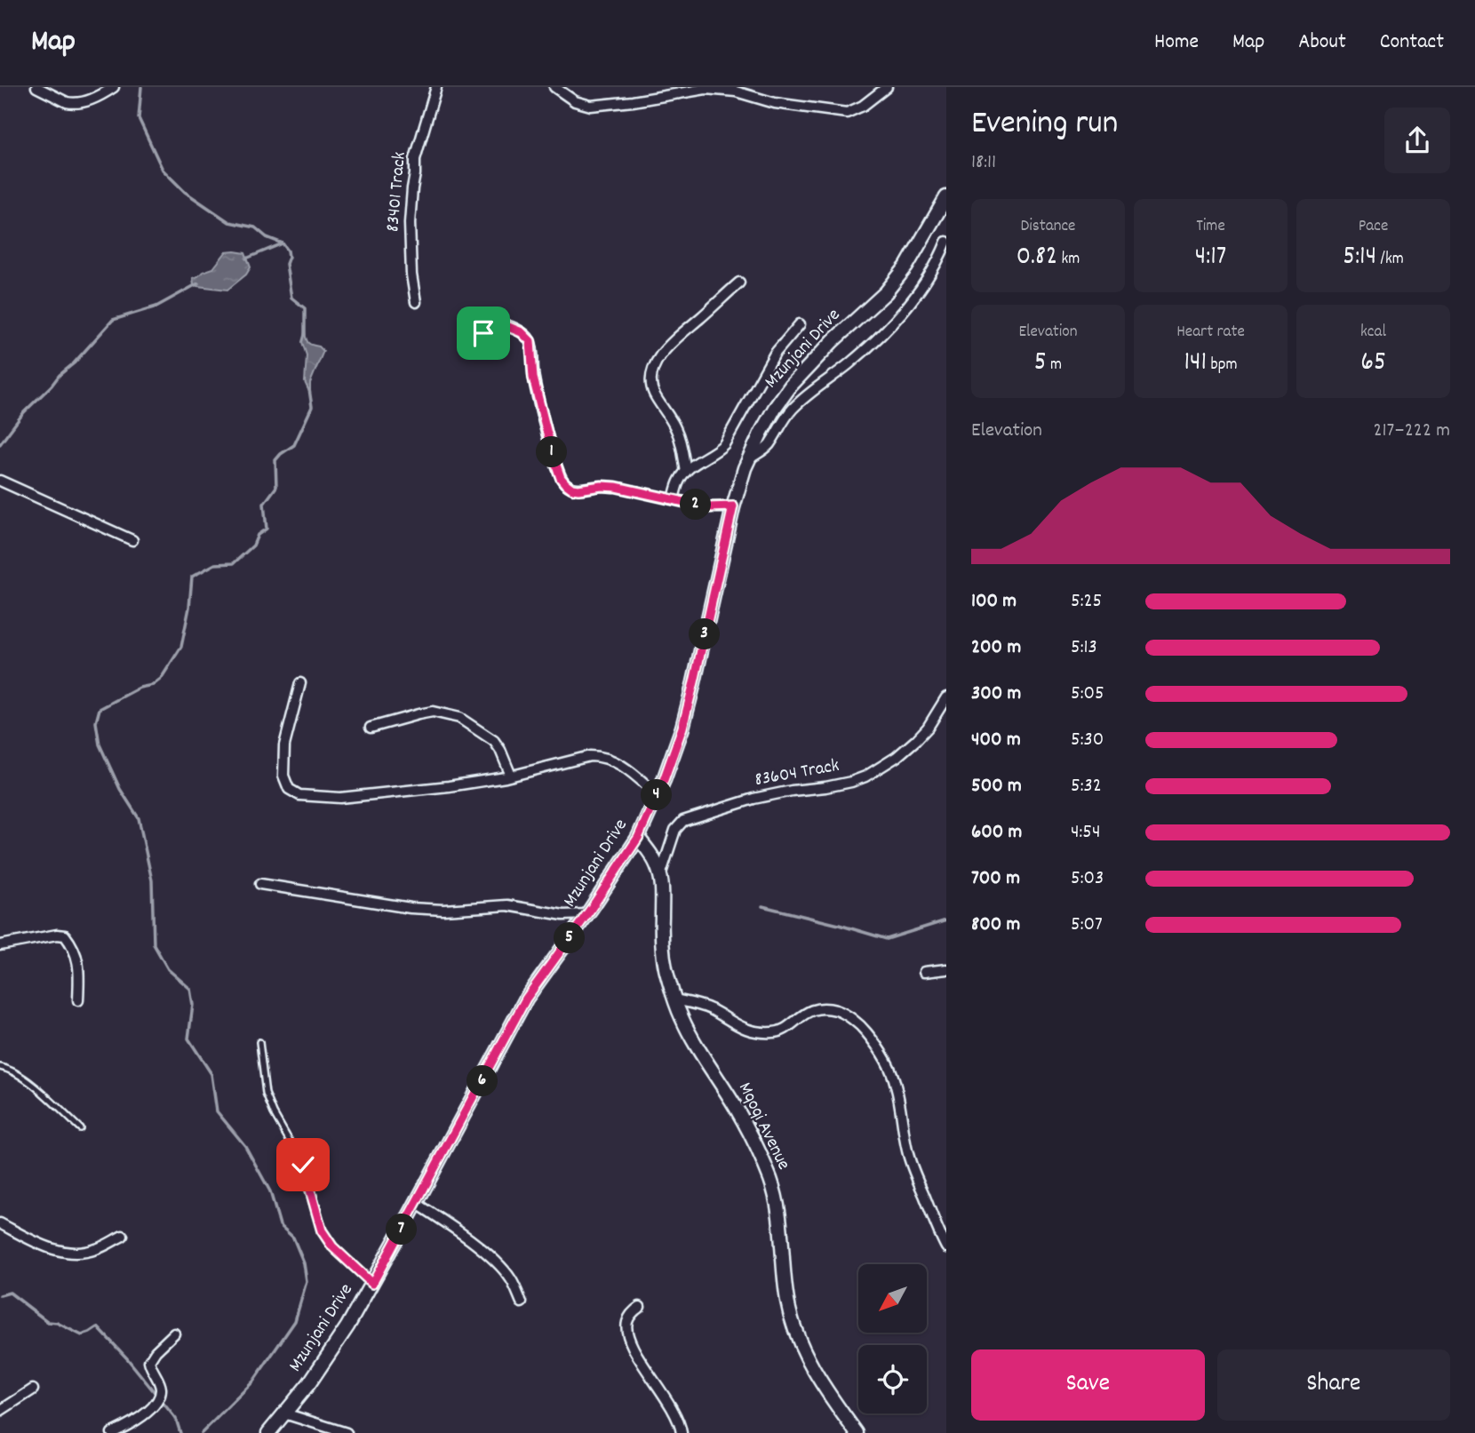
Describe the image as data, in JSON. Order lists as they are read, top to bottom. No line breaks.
{"streets":{"main road":["Mzunjani Drive","Mqoqi Avenue"],"street":["83401 Track","83604 Track"]},"crossings":[["Mzunjani Drive","Mqoqi Avenue"],["83604 Track","Mqoqi Avenue"]],"north":"bottom left","page":{"header":"Map","nav":["Home","Map","About","Contact"],"heading":["Evening run","18:11"],"stats":[["Distance","0.82 km"],["Time","4:17"],["Pace","5:14 /km"],["Elevation","5 m"],["Heart rate","141 bpm"],["kcal","65"]],"chart":["Elevation","217–222 m"],"pins":["1","2","3","4","5","6","7"],"list":[{"name":"100 m","note":"5:25"},{"name":"200 m","note":"5:13"},{"name":"300 m","note":"5:05"},{"name":"400 m","note":"5:30"},{"name":"500 m","note":"5:32"},{"name":"600 m","note":"4:54"},{"name":"700 m","note":"5:03"},{"name":"800 m","note":"5:07"}],"buttons":["Save","Share"]}}
